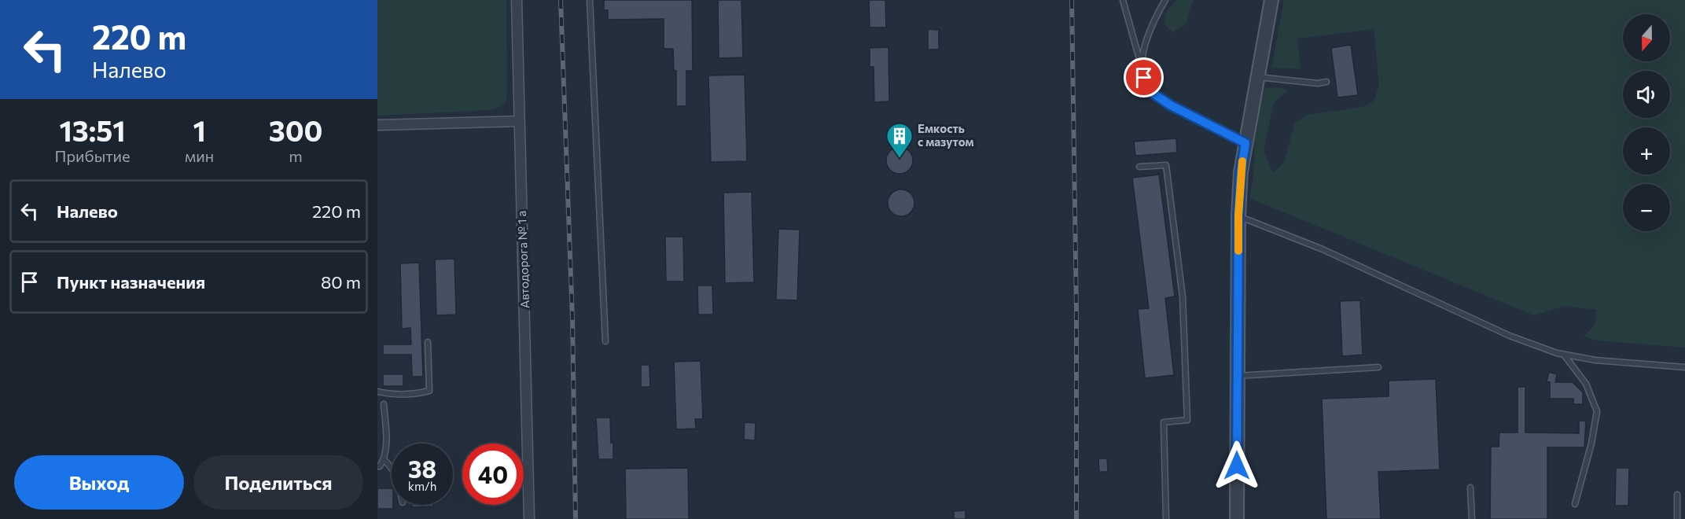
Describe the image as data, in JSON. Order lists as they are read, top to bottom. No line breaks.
{"streets":{"street":["Автодорога № 1 а"]},"places":{"building":["Емкость с мазутом"]},"north":"bottom","page":{"turn":["220 m","Налево"],"map_buttons":["+","−"],"eta":["13:51","Прибытие","1","мин","300","m"],"list":[{"name":"Налево","value":"220 m"},{"name":"Пункт назначения","value":"80 m"}],"speed":"38 km/h","limit":"40","buttons":["Выход","Поделиться"]}}
